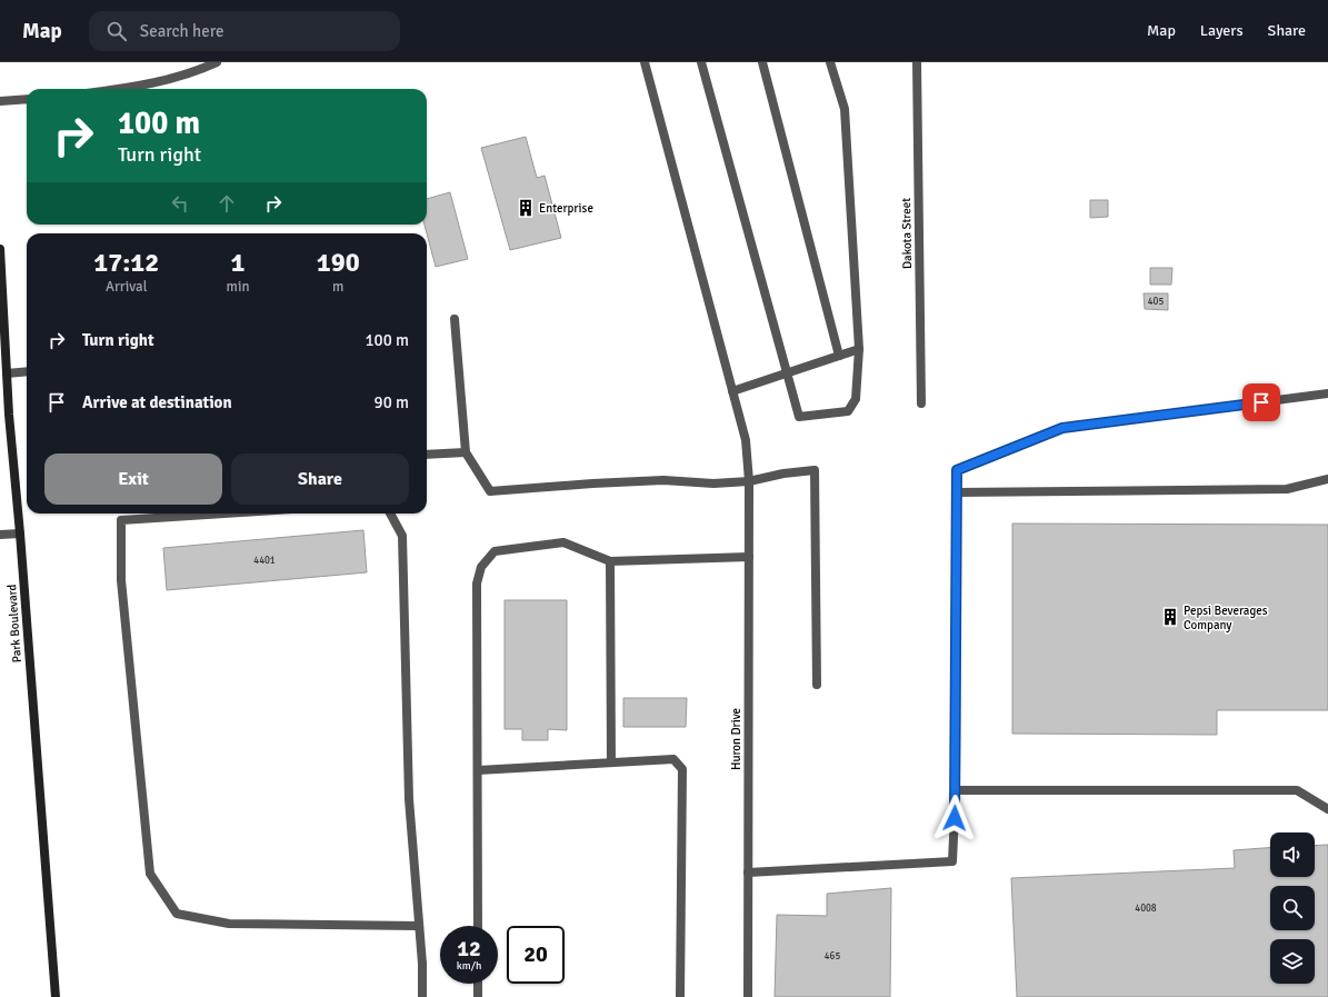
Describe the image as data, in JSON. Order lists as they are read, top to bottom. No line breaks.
{"streets":{"main road":["Park Boulevard"],"street":["Dakota Street","Huron Drive"]},"places":{"building":["Enterprise","Pepsi Beverages Company"]},"house_numbers":["405","4401","4008","465"],"page":{"header":"Map","search":"Search here","nav":["Map","Layers","Share"],"turn":["100 m","Turn right"],"eta":["17:12","Arrival","1","min","190","m"],"list":[{"name":"Turn right","value":"100 m"},{"name":"Arrive at destination","value":"90 m"}],"buttons":["Exit","Share"],"speed":"12 km/h","limit":"20"}}
